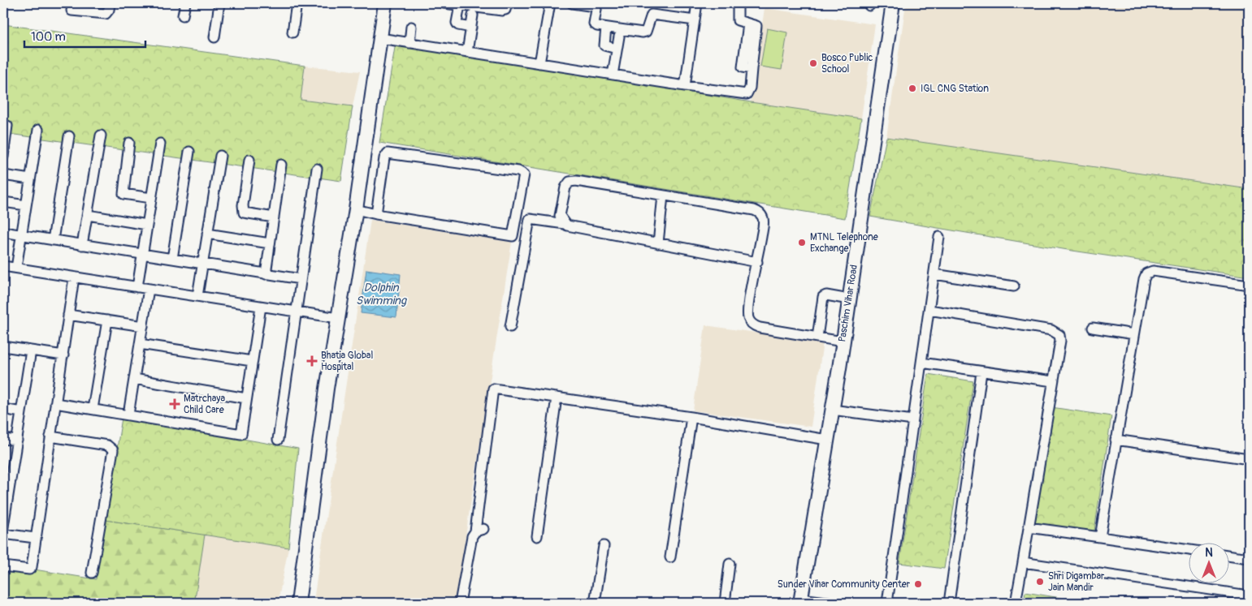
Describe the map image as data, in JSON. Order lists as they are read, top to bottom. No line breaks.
{"streets":{"street":["Paschim Vihar Road"]},"water":["Dolphin Swimming"],"places":{"other":["Bosco Public School","IGL CNG Station","MTNL Telephone Exchange","Shri Digambar Jain Mandir","Sunder Vihar Community Center"],"health":["Bhatia Global Hospital","Matrchaya Child Care"]},"scale_bar":"100 m","north":"top"}
